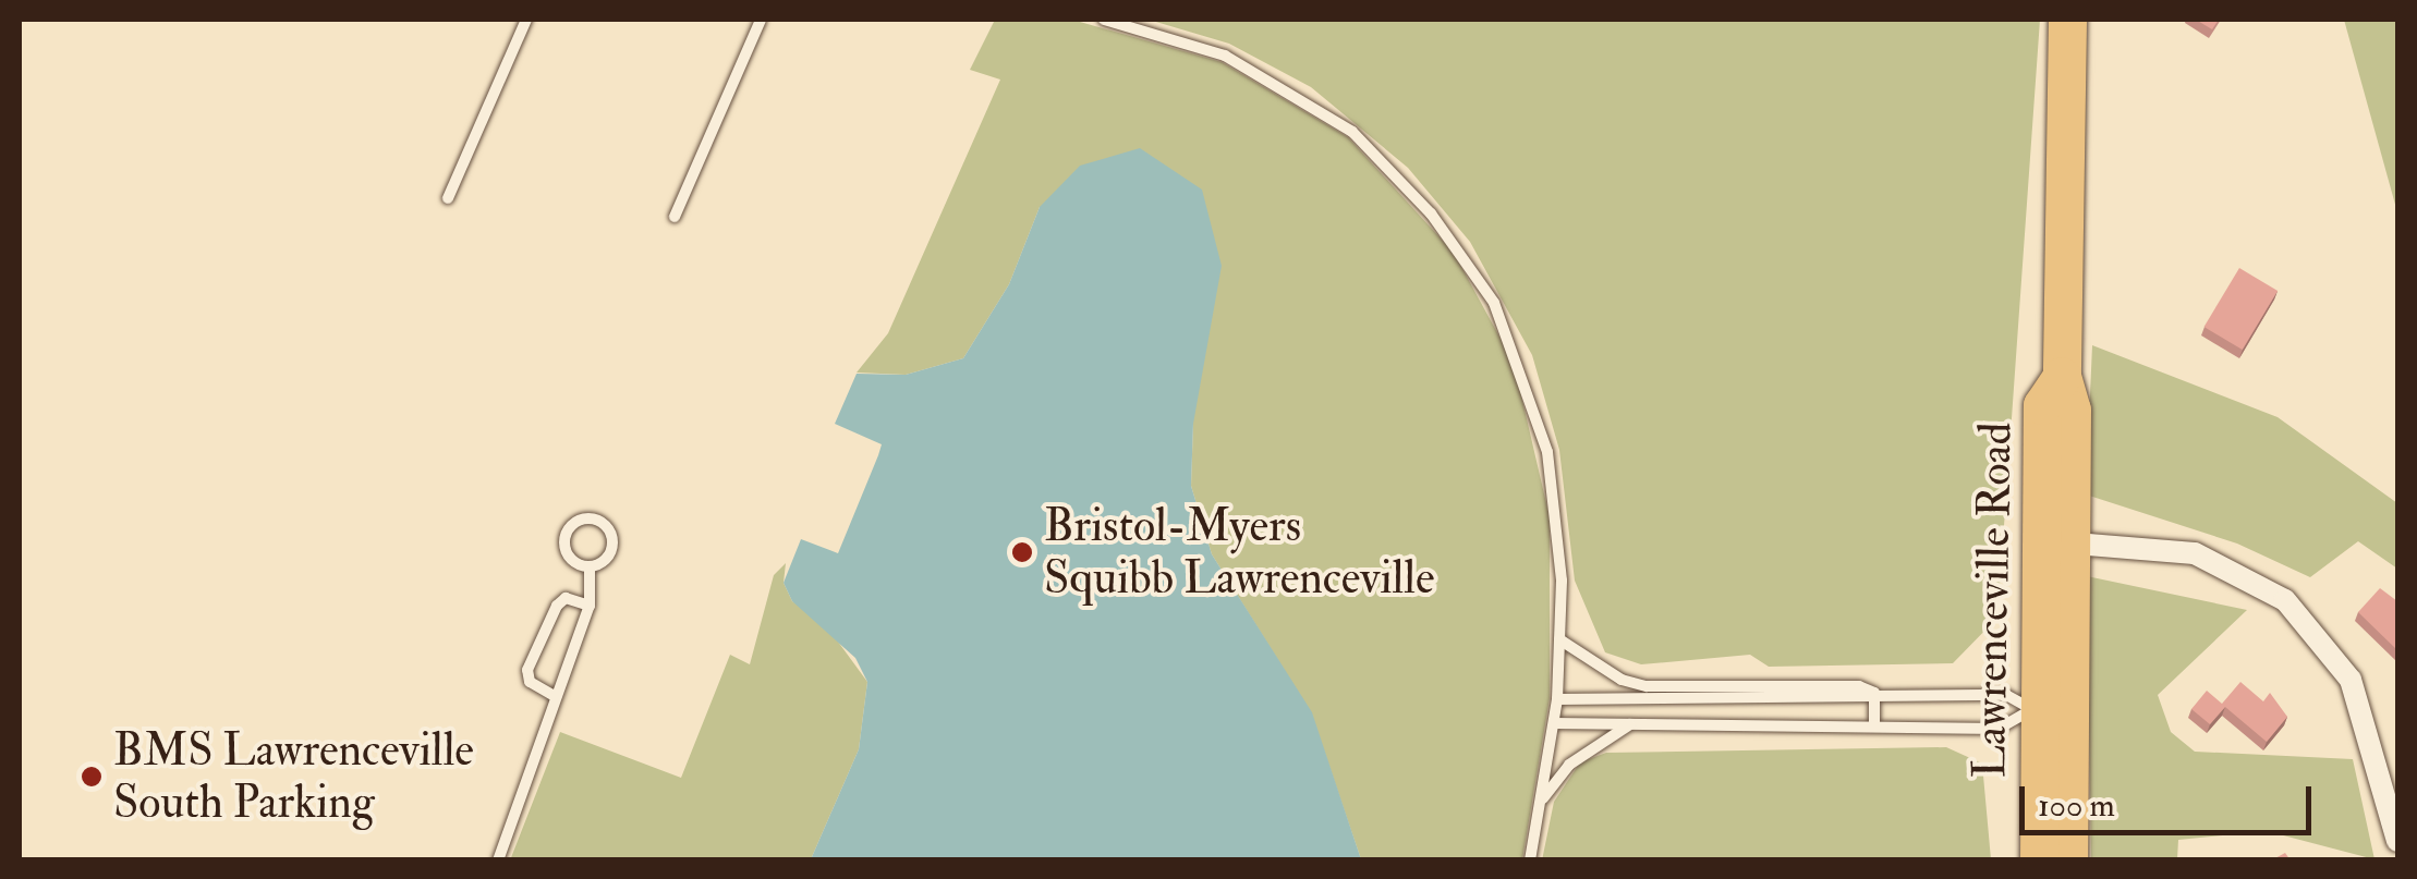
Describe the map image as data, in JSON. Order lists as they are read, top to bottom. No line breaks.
{"streets":{"highway":["Lawrenceville Road"]},"places":["Bristol-Myers Squibb Lawrenceville","BMS Lawrenceville South Parking"],"scale_bar":"100 m"}
